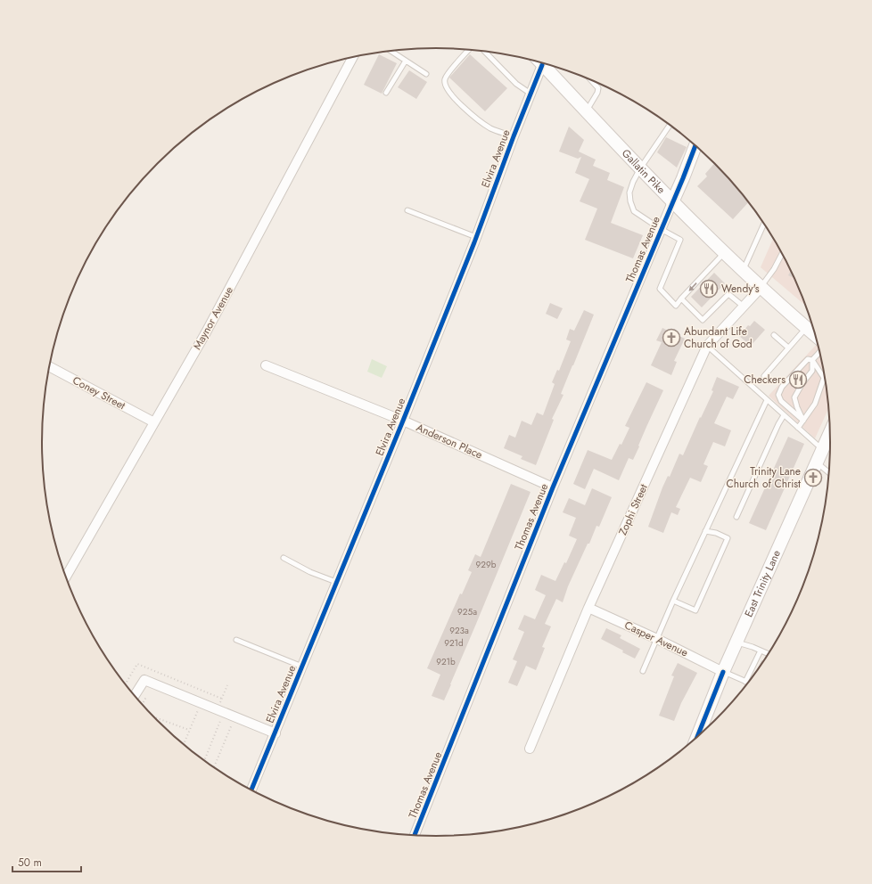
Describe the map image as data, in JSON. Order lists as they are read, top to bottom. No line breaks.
{"streets":{"main road":["Gallatin Pike","East Trinity Lane"],"street":["Elvira Avenue","Thomas Avenue","Maynor Avenue","Coney Street","Anderson Place","Zophi Street","Casper Avenue"]},"crossings":[["Elvira Avenue","Anderson Place"],["Gallatin Pike","Thomas Avenue"],["Gallatin Pike","Zophi Street"],["Thomas Avenue","Anderson Place"],["Maynor Avenue","Coney Street"],["Zophi Street","Casper Avenue"],["East Trinity Lane","Casper Avenue"]],"places":{"restaurant":["Wendy's","Checkers"],"church":["Abundant Life Church of God","Trinity Lane Church of Christ"]},"house_numbers":["929b","925a","923a","921d","921b"],"scale_bar":"50 m"}
